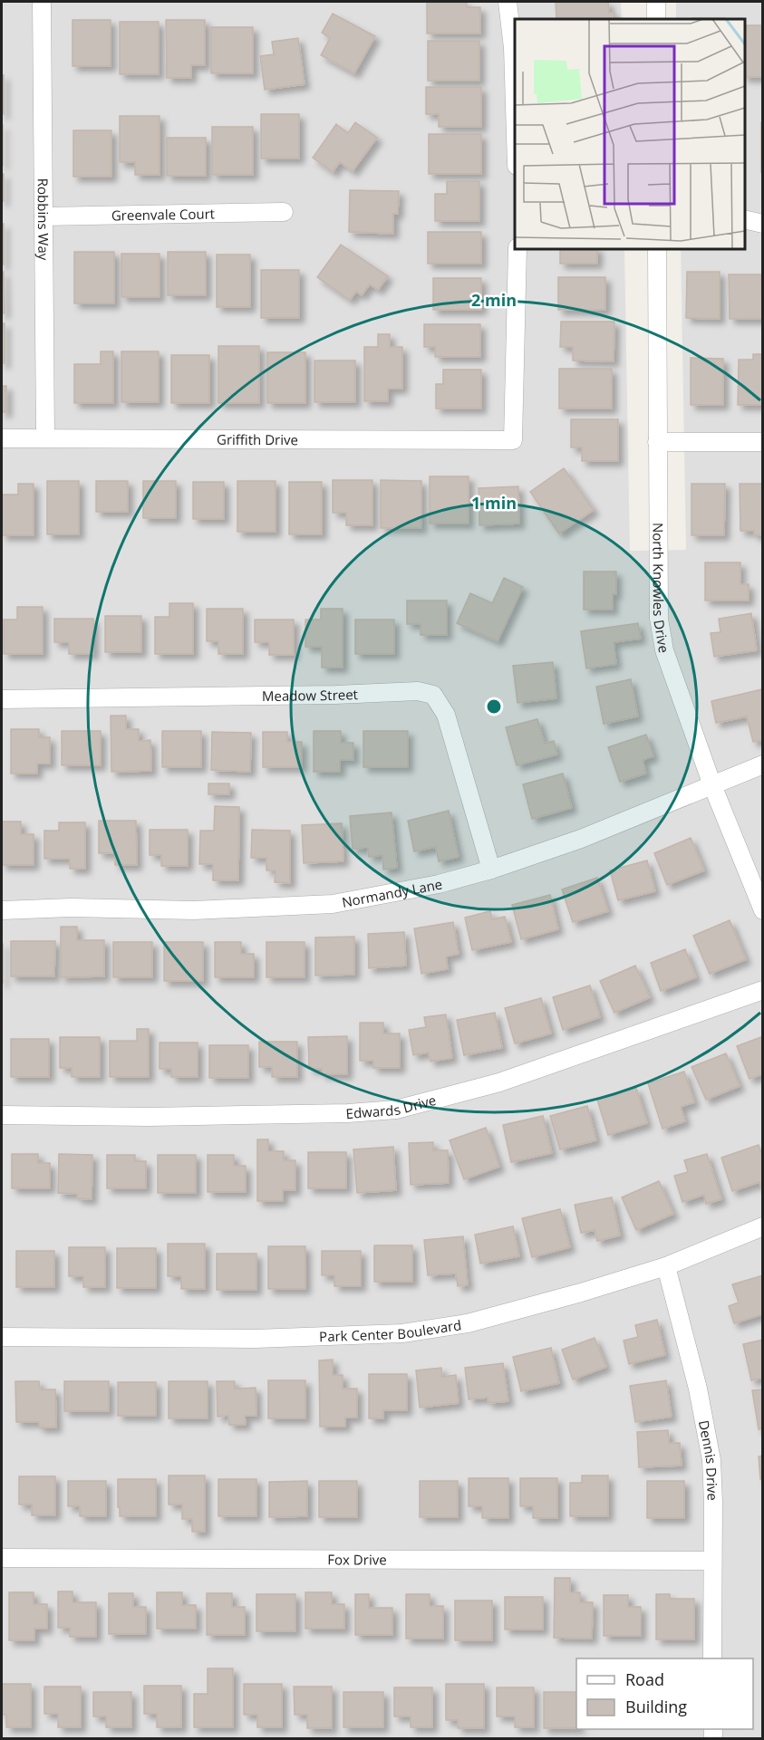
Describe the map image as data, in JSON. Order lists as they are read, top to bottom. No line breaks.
{"streets":{"street":["Greenvale Court","Robbins Way","Griffith Drive","North Knowles Drive","Meadow Street","Normandy Lane","Edwards Drive","Park Center Boulevard","Dennis Drive","Fox Drive"]},"crossings":[["Greenvale Court","Robbins Way"],["Robbins Way","Griffith Drive"],["North Knowles Drive","Normandy Lane"],["Meadow Street","Normandy Lane"],["Park Center Boulevard","Dennis Drive"],["Dennis Drive","Fox Drive"]],"legend":["Road","Building"],"rings":["2 min","1 min"]}
